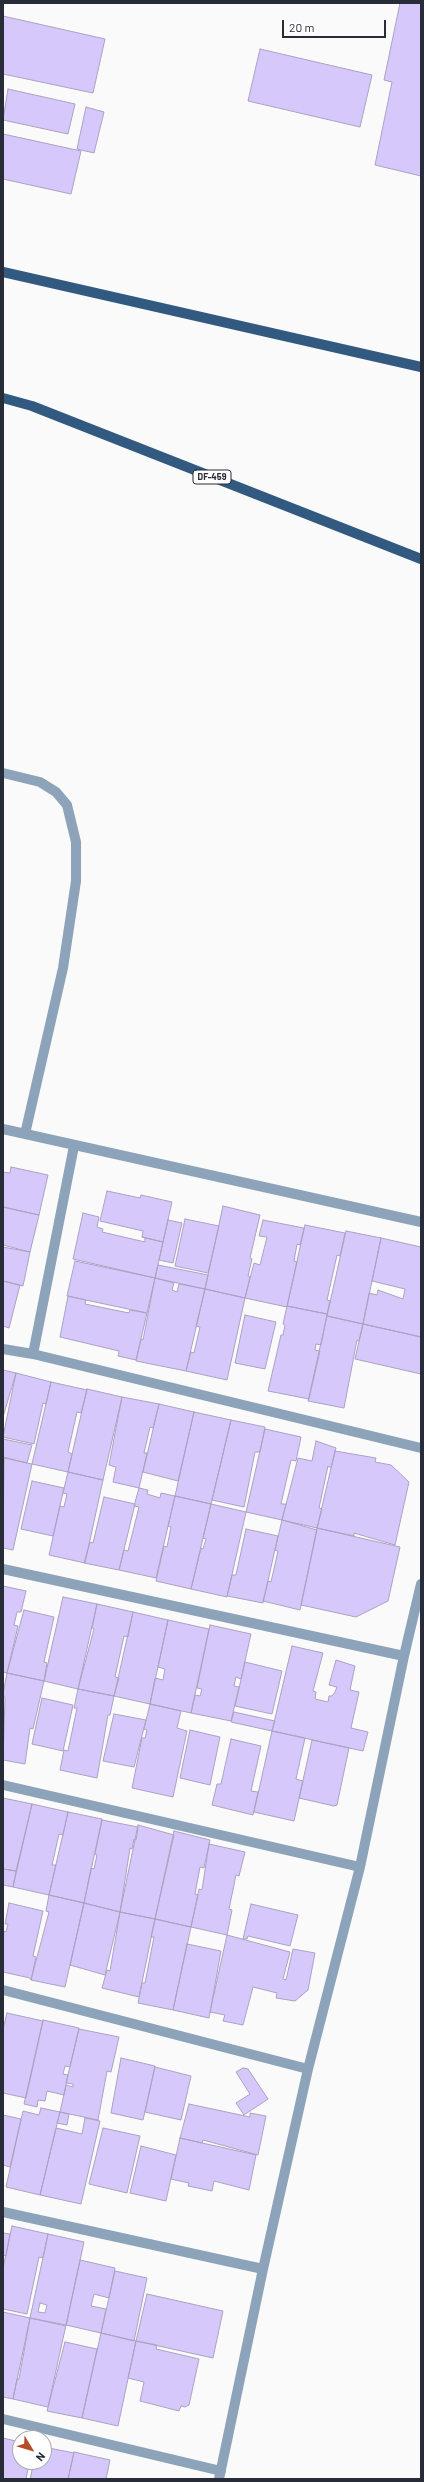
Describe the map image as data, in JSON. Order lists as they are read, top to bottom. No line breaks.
{"streets":{"main road":["DF-459"]},"scale_bar":"20 m","north":"bottom right"}
